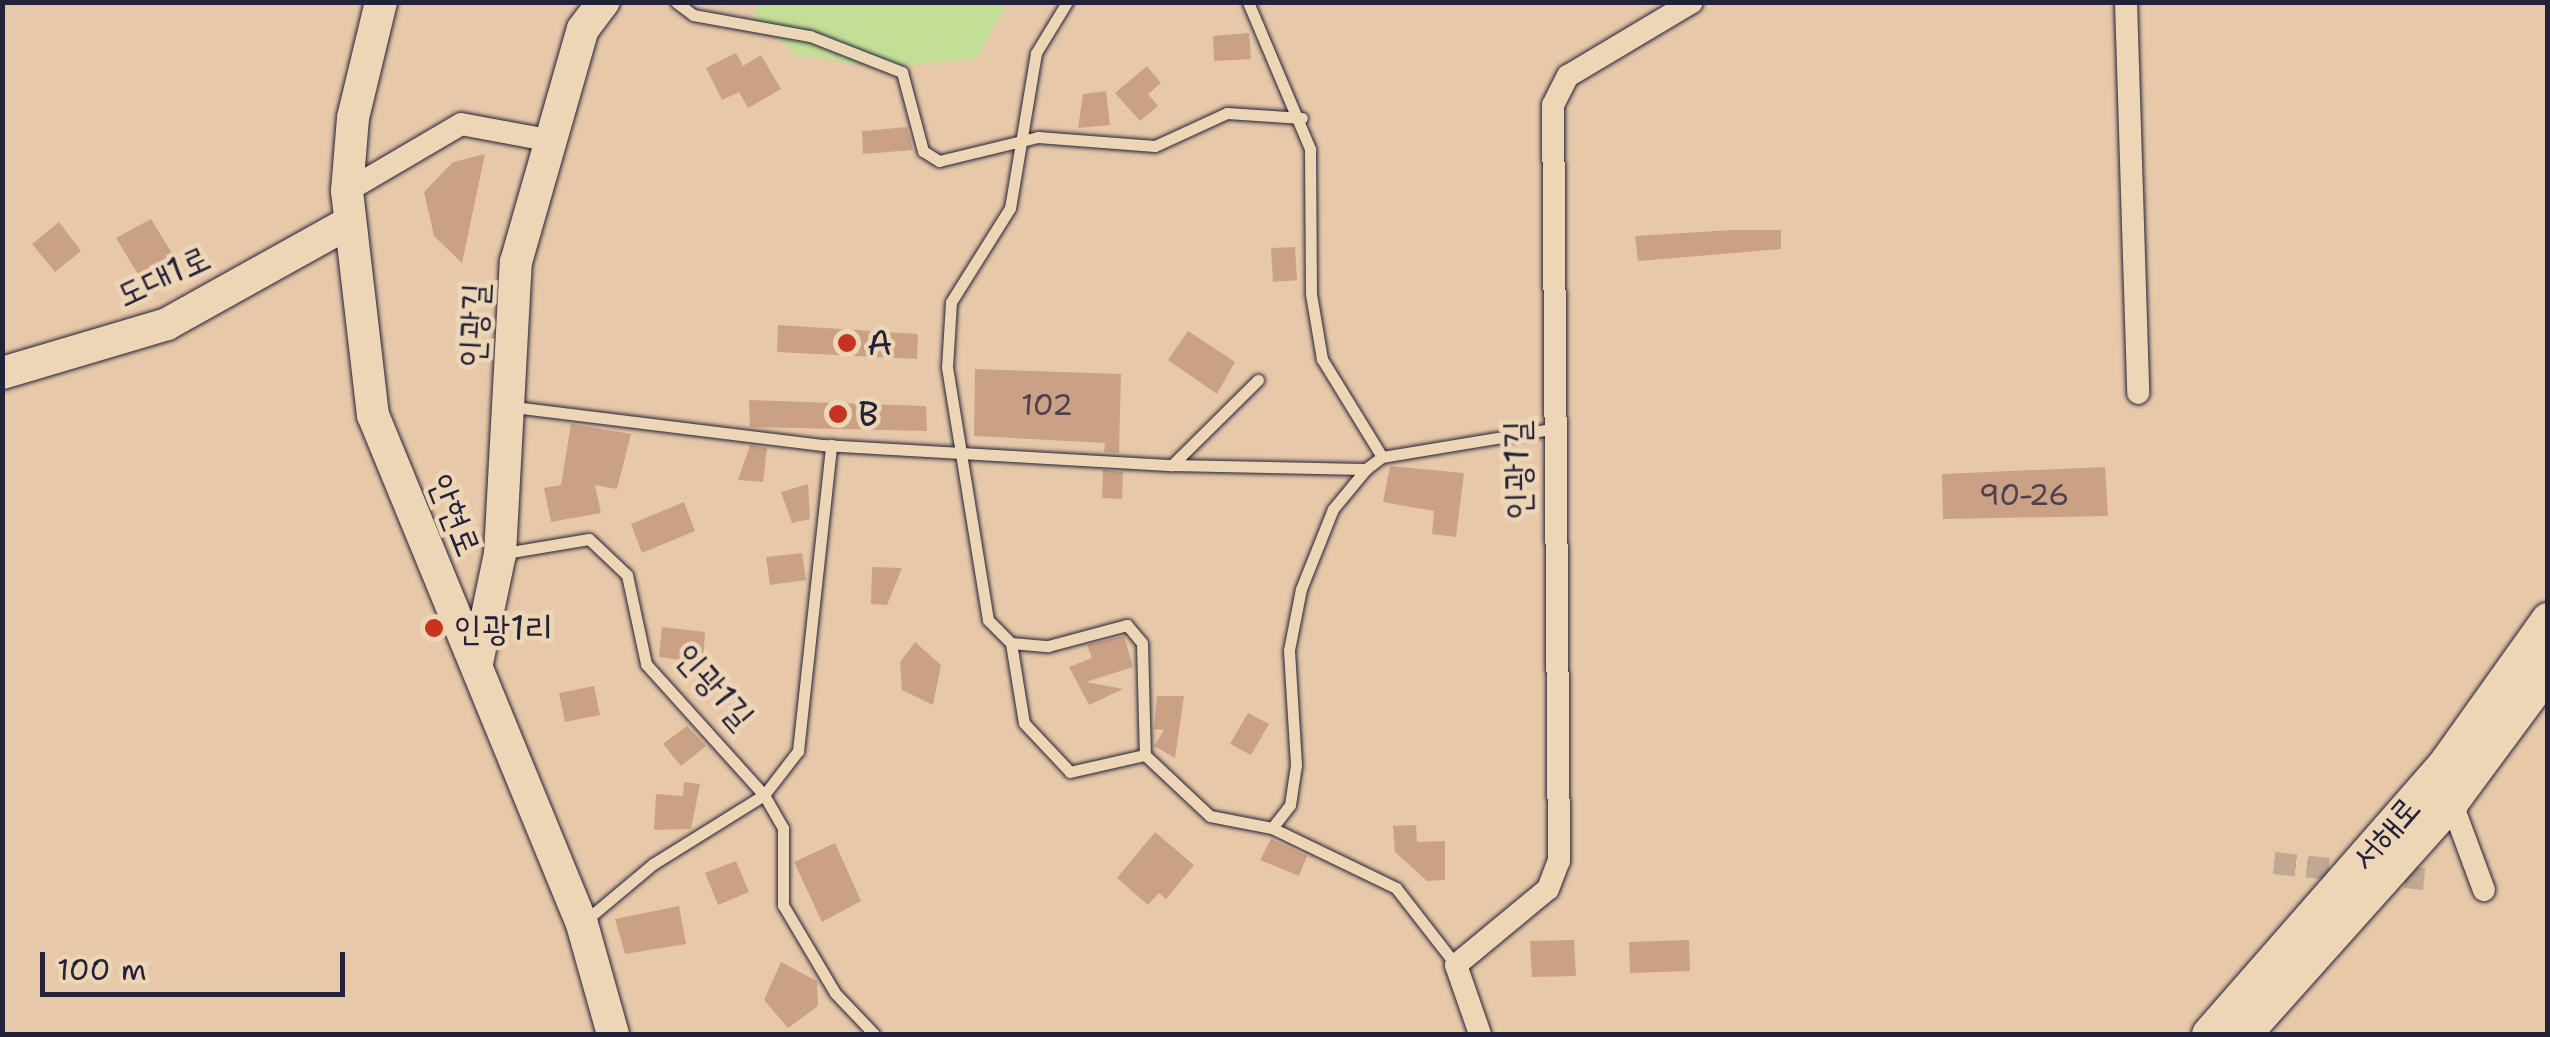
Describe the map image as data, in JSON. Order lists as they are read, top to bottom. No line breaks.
{"streets":{"main road":["도대1로","인광길","안현로","서해로"],"street":["인광1길"]},"crossings":[["도대1로","안현로"],["인광길","인광1길"],["인광길","안현로"],["인광1길","안현로"]],"places":["A","B","인광1리"],"house_numbers":["102","90-26"],"scale_bar":"100 m"}
